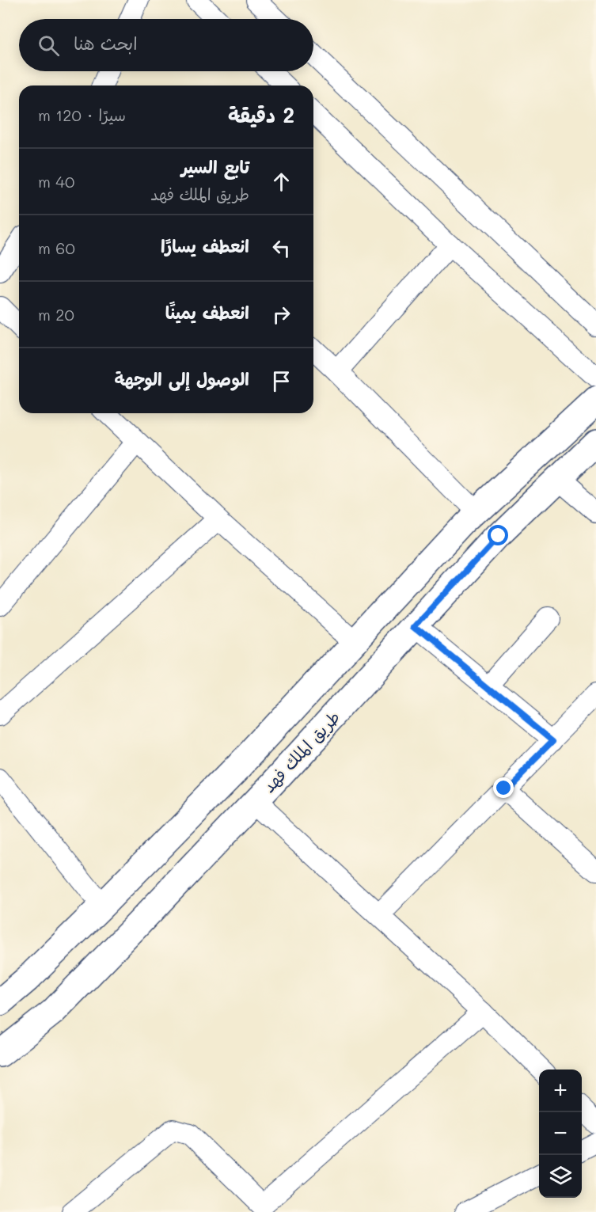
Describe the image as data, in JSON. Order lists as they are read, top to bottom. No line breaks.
{"streets":{"main road":["طريق الملك فهد"]},"page":{"search":"ابحث هنا","heading":["2 دقيقة","سيرًا · 120 m"],"list":[["تابع السير","طريق الملك فهد","40 m"],["انعطف يسارًا","60 m"],["انعطف يمينًا","20 m"],"الوصول إلى الوجهة"],"map_buttons":["+","−"]}}
